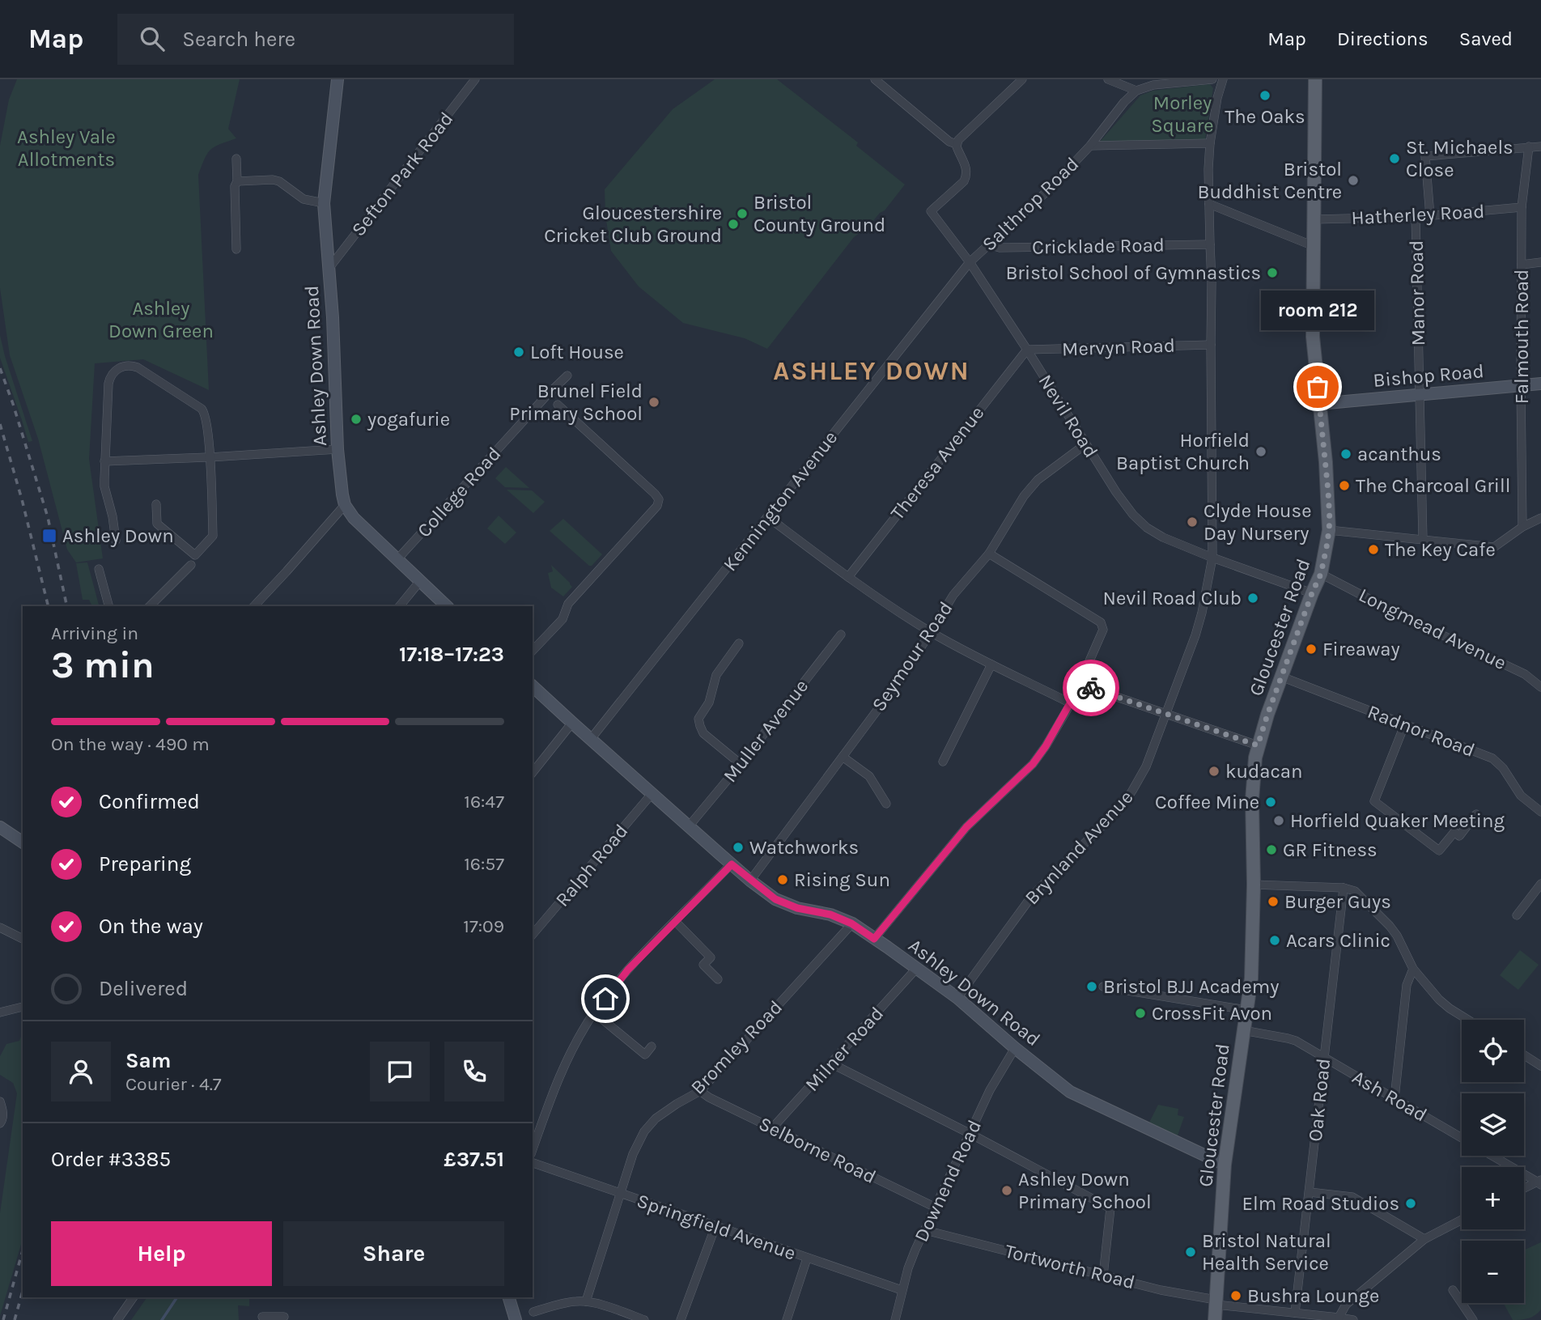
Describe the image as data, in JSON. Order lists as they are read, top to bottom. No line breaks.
{"streets":{"main road":["Ashley Down Road","Bishop Road","Gloucester Road"],"street":["Sefton Park Road","Salthrop Road","Hatherley Road","Cricklade Road","Manor Road","Falmouth Road","Mervyn Road","Nevil Road","Theresa Avenue","College Road","Kennington Avenue","Longmead Avenue","Seymour Road","Muller Avenue","Radnor Road","Brynland Avenue","Ralph Road","Bromley Road","Milner Road","Ash Road","Oak Road","Selborne Road","Downend Road","Springfield Avenue","Tortworth Road"]},"crossings":[["Sefton Park Road","Ashley Down Road"],["Salthrop Road","Cricklade Road"],["Salthrop Road","Nevil Road"],["Salthrop Road","Kennington Avenue"],["Hatherley Road","Manor Road"],["Hatherley Road","Falmouth Road"],["Hatherley Road","Gloucester Road"],["Cricklade Road","Brynland Avenue"],["Manor Road","Bishop Road"],["Falmouth Road","Bishop Road"],["Mervyn Road","Nevil Road"],["Mervyn Road","Theresa Avenue"],["Mervyn Road","Brynland Avenue"],["Ashley Down Road","Kennington Avenue"],["Ashley Down Road","Gloucester Road"],["Ashley Down Road","Seymour Road"],["Ashley Down Road","Muller Avenue"],["Ashley Down Road","Brynland Avenue"],["Ashley Down Road","Ralph Road"],["Ashley Down Road","Bromley Road"],["Ashley Down Road","Milner Road"],["Ashley Down Road","Downend Road"],["Bishop Road","Gloucester Road"],["Nevil Road","Theresa Avenue"],["Nevil Road","Kennington Avenue"],["Nevil Road","Gloucester Road"],["Nevil Road","Seymour Road"],["Nevil Road","Brynland Avenue"],["Gloucester Road","Longmead Avenue"],["Gloucester Road","Radnor Road"],["Gloucester Road","Ash Road"],["Gloucester Road","Tortworth Road"],["Bromley Road","Selborne Road"],["Bromley Road","Springfield Avenue"],["Milner Road","Selborne Road"],["Ash Road","Oak Road"],["Oak Road","Tortworth Road"],["Selborne Road","Downend Road"],["Downend Road","Springfield Avenue"],["Downend Road","Tortworth Road"]],"districts":["ASHLEY DOWN"],"parks":["Morley Square","Ashley Vale Allotments","Ashley Down Green"],"places":{"other":["The Oaks","St. Michaels Close","Bristol Buddhist Centre","Bristol County Ground","Gloucestershire Cricket Club Ground","Bristol School of Gymnastics","Loft House","room 212","Brunel Field Primary School","yogafurie","Horfield Baptist Church","acanthus","The Charcoal Grill","Clyde House Day Nursery","The Key Cafe","Nevil Road Club","Fireaway","kudacan","Coffee Mine","Horfield Quaker Meeting","Watchworks","GR Fitness","Rising Sun","Burger Guys","Acars Clinic","Bristol BJJ Academy","CrossFit Avon","Ashley Down Primary School","Elm Road Studios","Bristol Natural Health Service","Bushra Lounge"],"transit":["Ashley Down"]},"page":{"header":"Map","search":"Search here","nav":["Map","Directions","Saved"],"bubble":"room 212","heading":["3 min","Arriving in","17:18–17:23"],"panel":["Sam","Courier · 4.7","Order #3385","£37.51"],"bar":"On the way · 490 m","list":[["Confirmed","16:47"],["Preparing","16:57"],["On the way","17:09"],"Delivered"],"map_buttons":["+","−"],"buttons":["Help","Share"]}}
